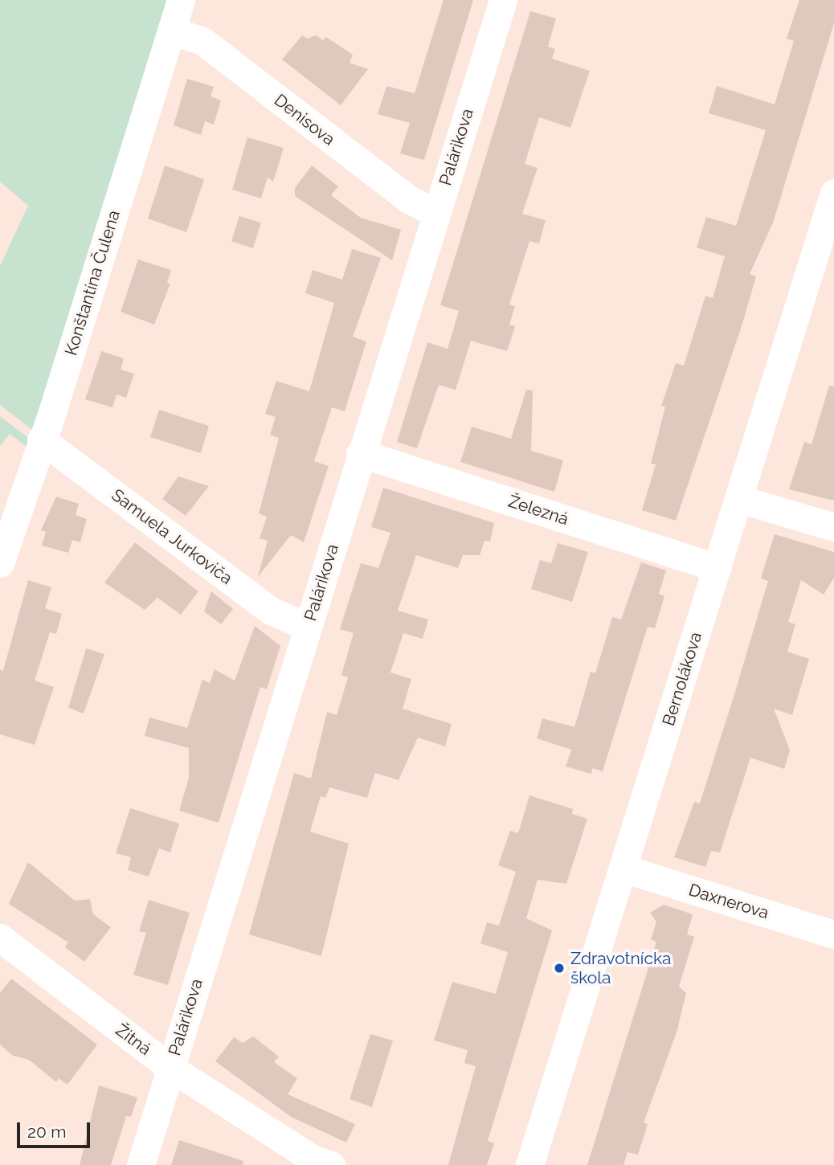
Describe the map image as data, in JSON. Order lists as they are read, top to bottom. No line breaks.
{"streets":{"street":["Denisova","Palárikova","Konštantína Čulena","Železná","Samuela Jurkoviča","Bernolákova","Daxnerova","Žitná"]},"crossings":[["Denisova","Palárikova"],["Denisova","Konštantína Čulena"],["Palárikova","Železná"],["Palárikova","Samuela Jurkoviča"],["Palárikova","Žitná"],["Konštantína Čulena","Samuela Jurkoviča"],["Železná","Bernolákova"],["Bernolákova","Daxnerova"]],"places":["Zdravotnícka škola"],"scale_bar":"20 m"}
